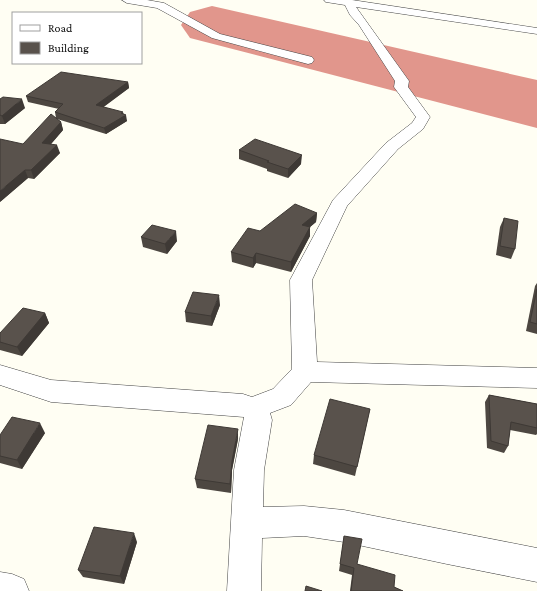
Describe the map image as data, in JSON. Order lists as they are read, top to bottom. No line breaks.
{"legend":["Road","Building"]}
